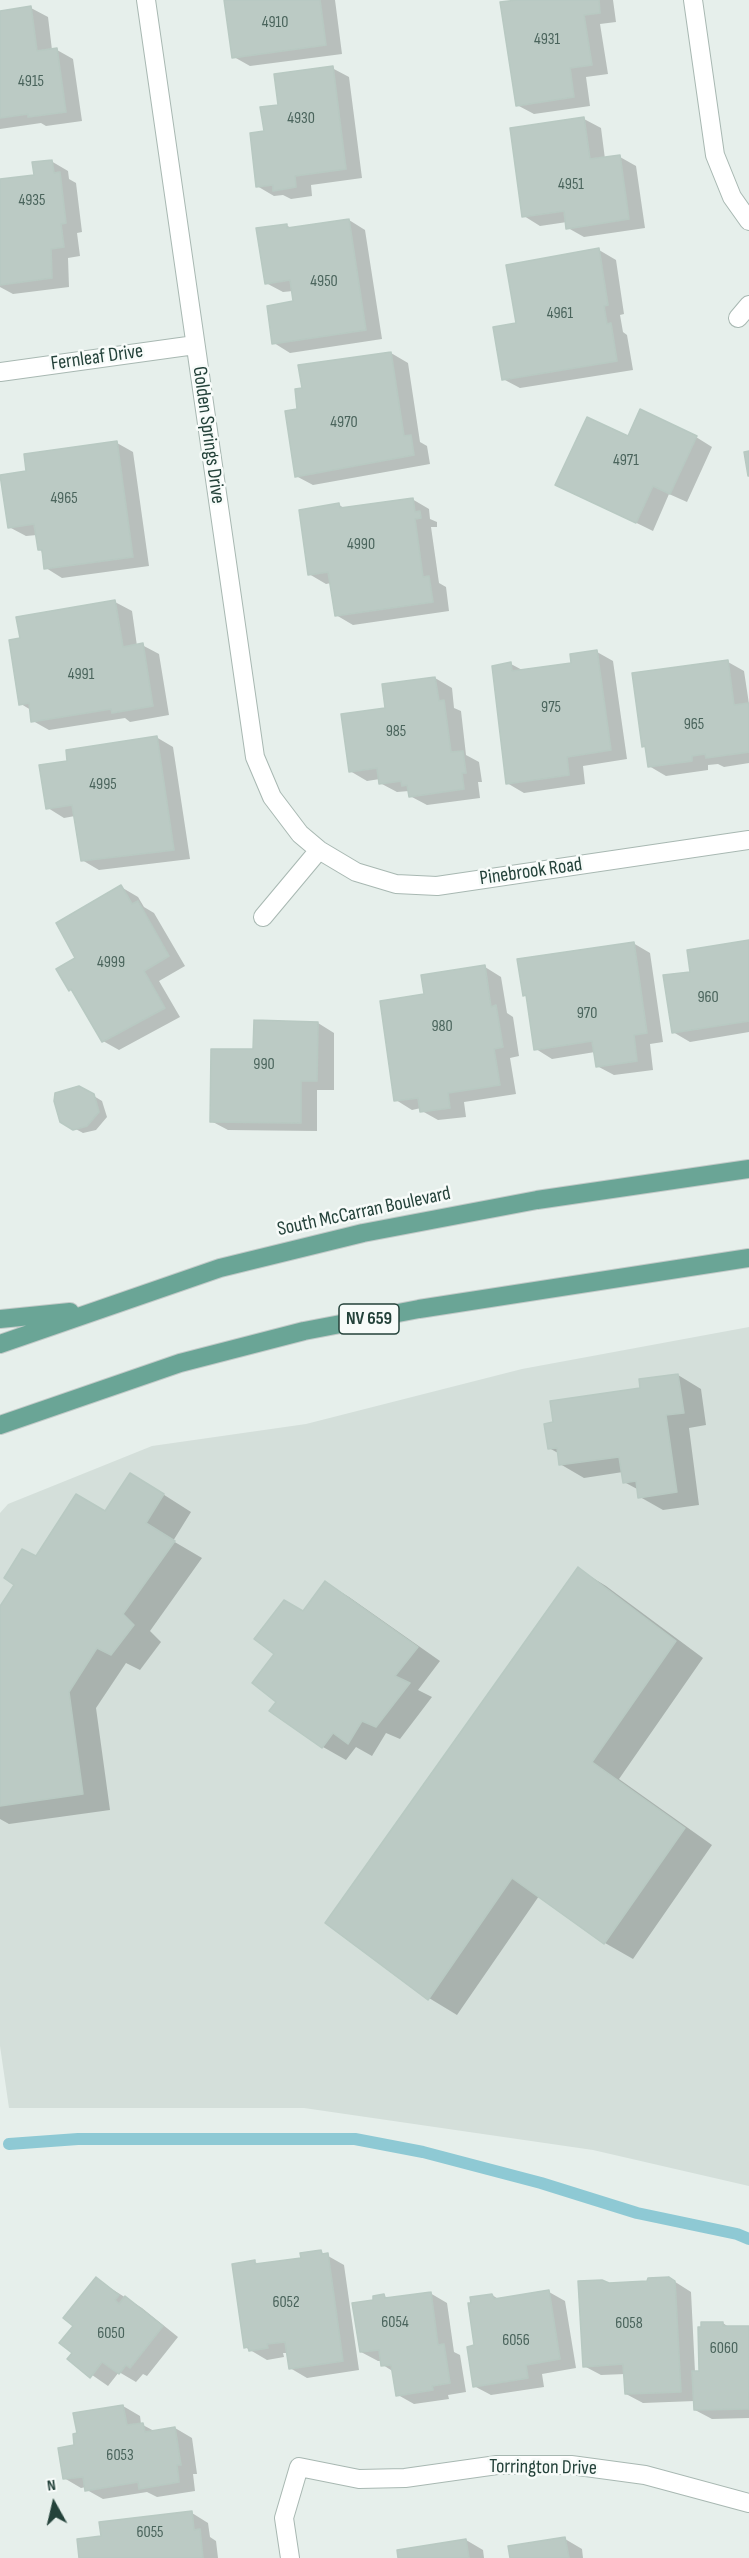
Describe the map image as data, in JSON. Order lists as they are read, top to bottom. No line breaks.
{"streets":{"main road":["South McCarran Boulevard","NV 659"],"street":["Fernleaf Drive","Golden Springs Drive","Pinebrook Road","Torrington Drive"]},"crossings":[["Fernleaf Drive","Golden Springs Drive"],["Golden Springs Drive","Pinebrook Road"]],"house_numbers":["4910","4931","4915","4930","4951","4935","4950","4961","4970","4971","4965","4990","4991","975","965","985","4995","4999","960","970","980","990","6052","6054","6058","6050","6056","6060","6053","6055"],"north":"top"}
